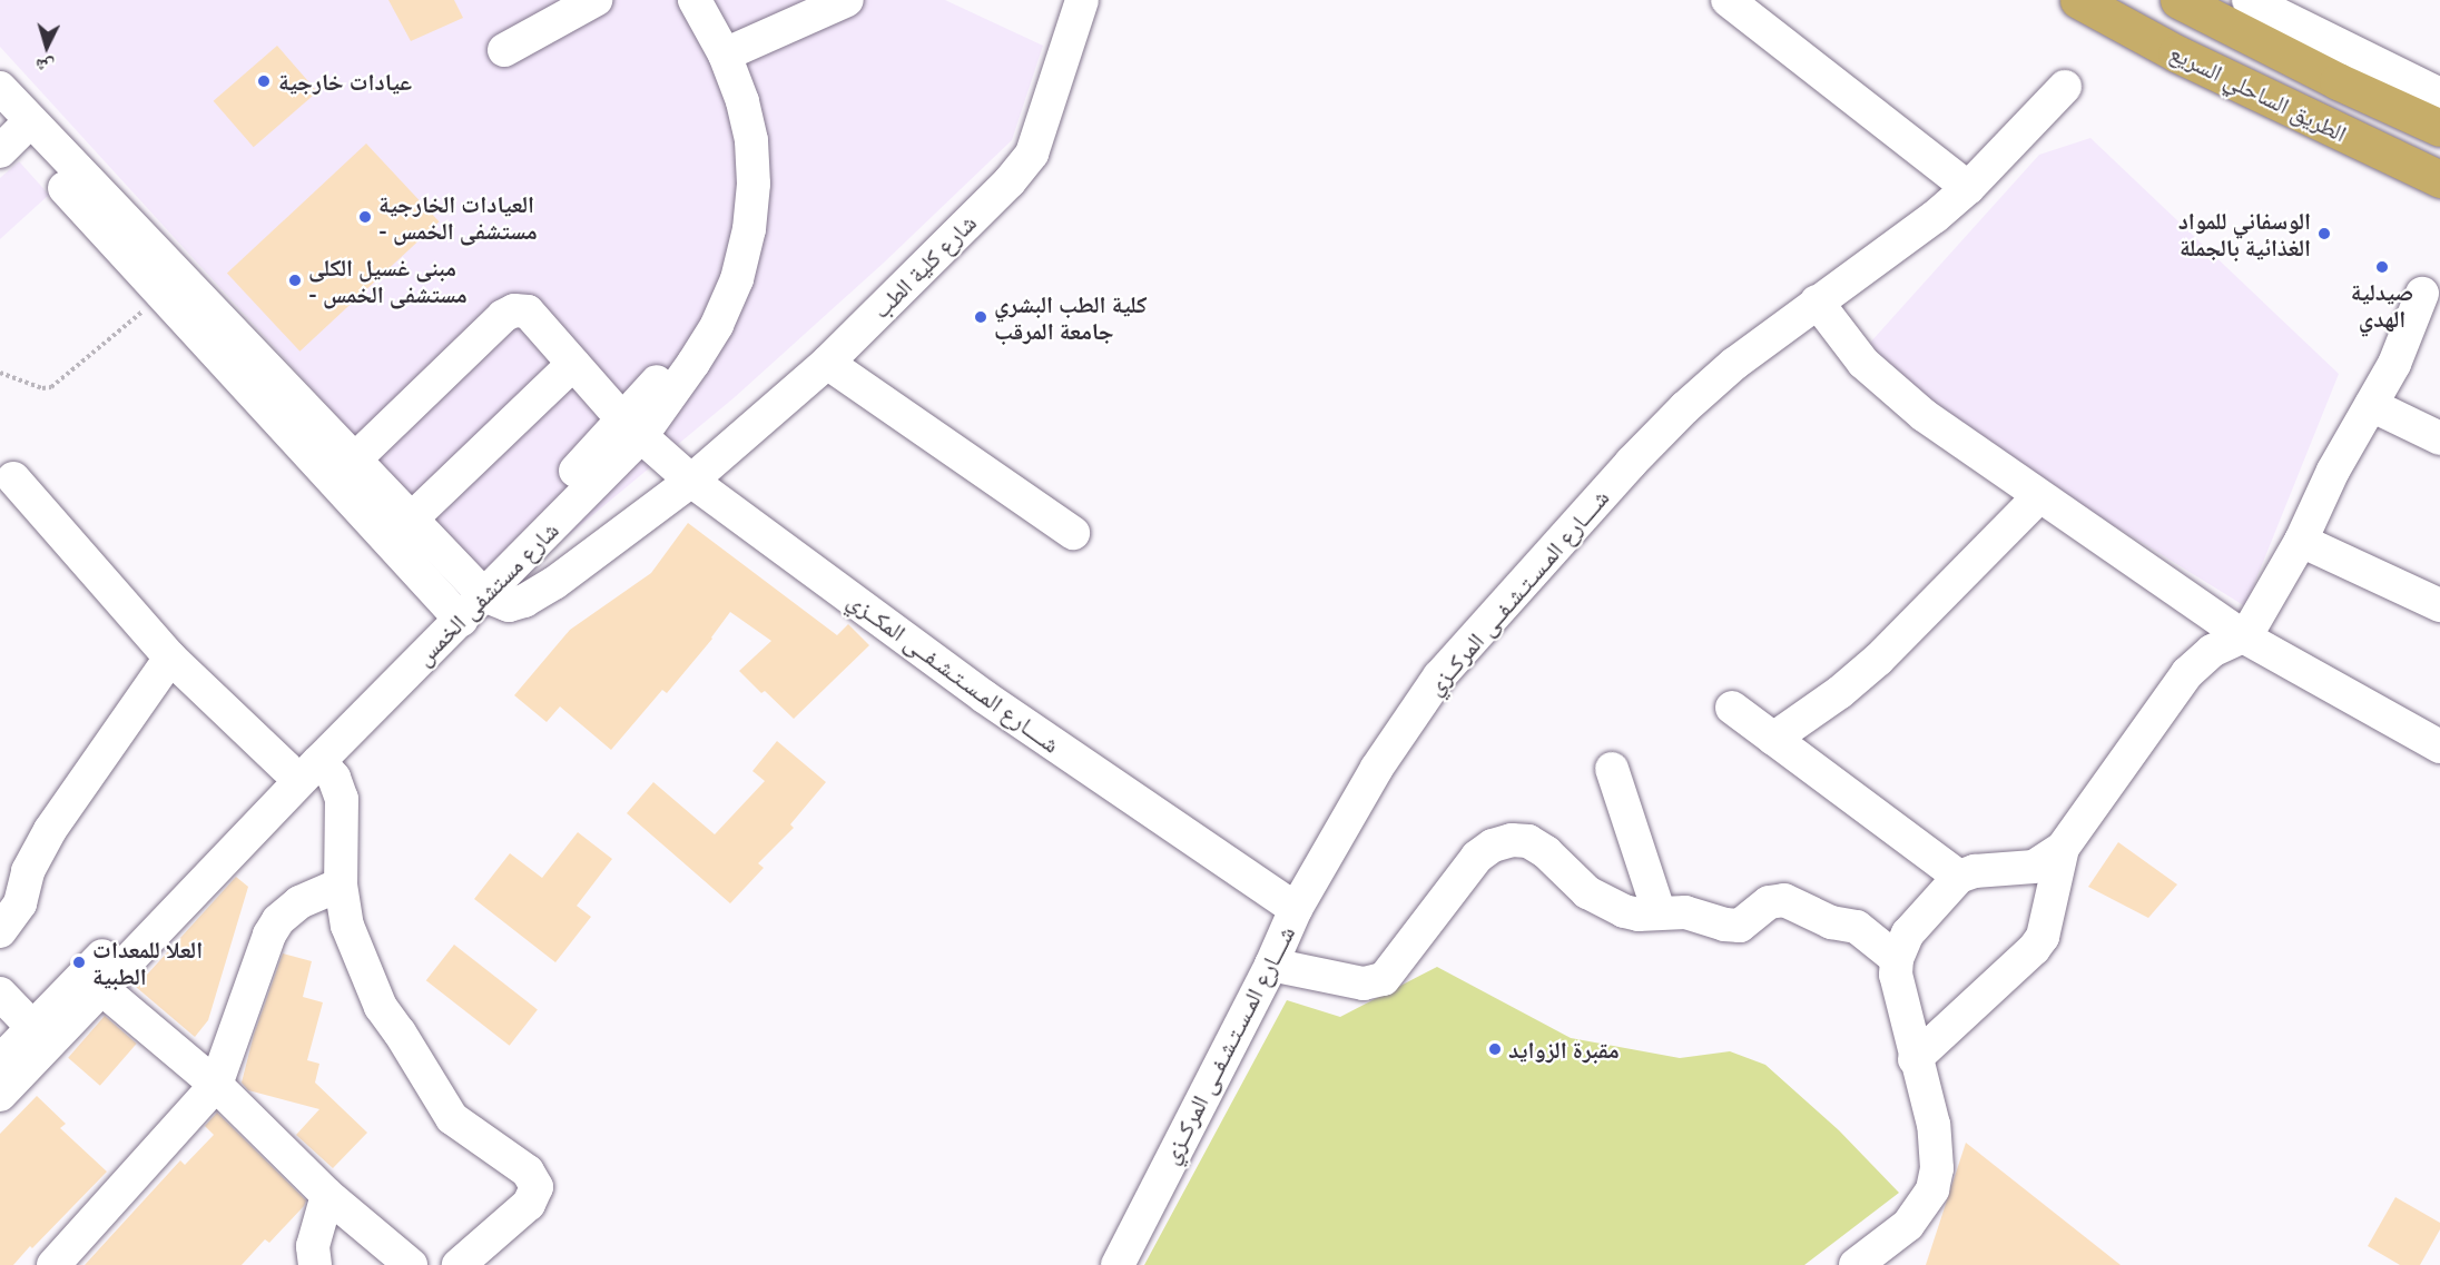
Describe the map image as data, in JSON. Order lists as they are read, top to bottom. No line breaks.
{"streets":{"highway":["الطريق الساحلي السريع"],"street":["شارع كلية الطب","شــــارع المـسـتـشـفــى المركــزي","شارع مستشفى الخمس","شــــارع المـسـتـشـفــى المكــزي"]},"crossings":[["شارع كلية الطب","شارع مستشفى الخمس"],["شارع كلية الطب","شــــارع المـسـتـشـفــى المكــزي"],["شــــارع المـسـتـشـفــى المركــزي","شــــارع المـسـتـشـفــى المكــزي"],["شارع مستشفى الخمس","شــــارع المـسـتـشـفــى المكــزي"]],"places":["عيادات خارجية","العيادات الخارجية - مستشفى الخمس","الوسفاني للمواد الغذائية بالجملة","صيدلية الهدي","مبنى غسيل الكلى - مستشفى الخمس","كلية الطب البشري جامعة المرقب","العلا للمعدات الطبية","مقبرة الزوايد"],"north":"bottom"}
